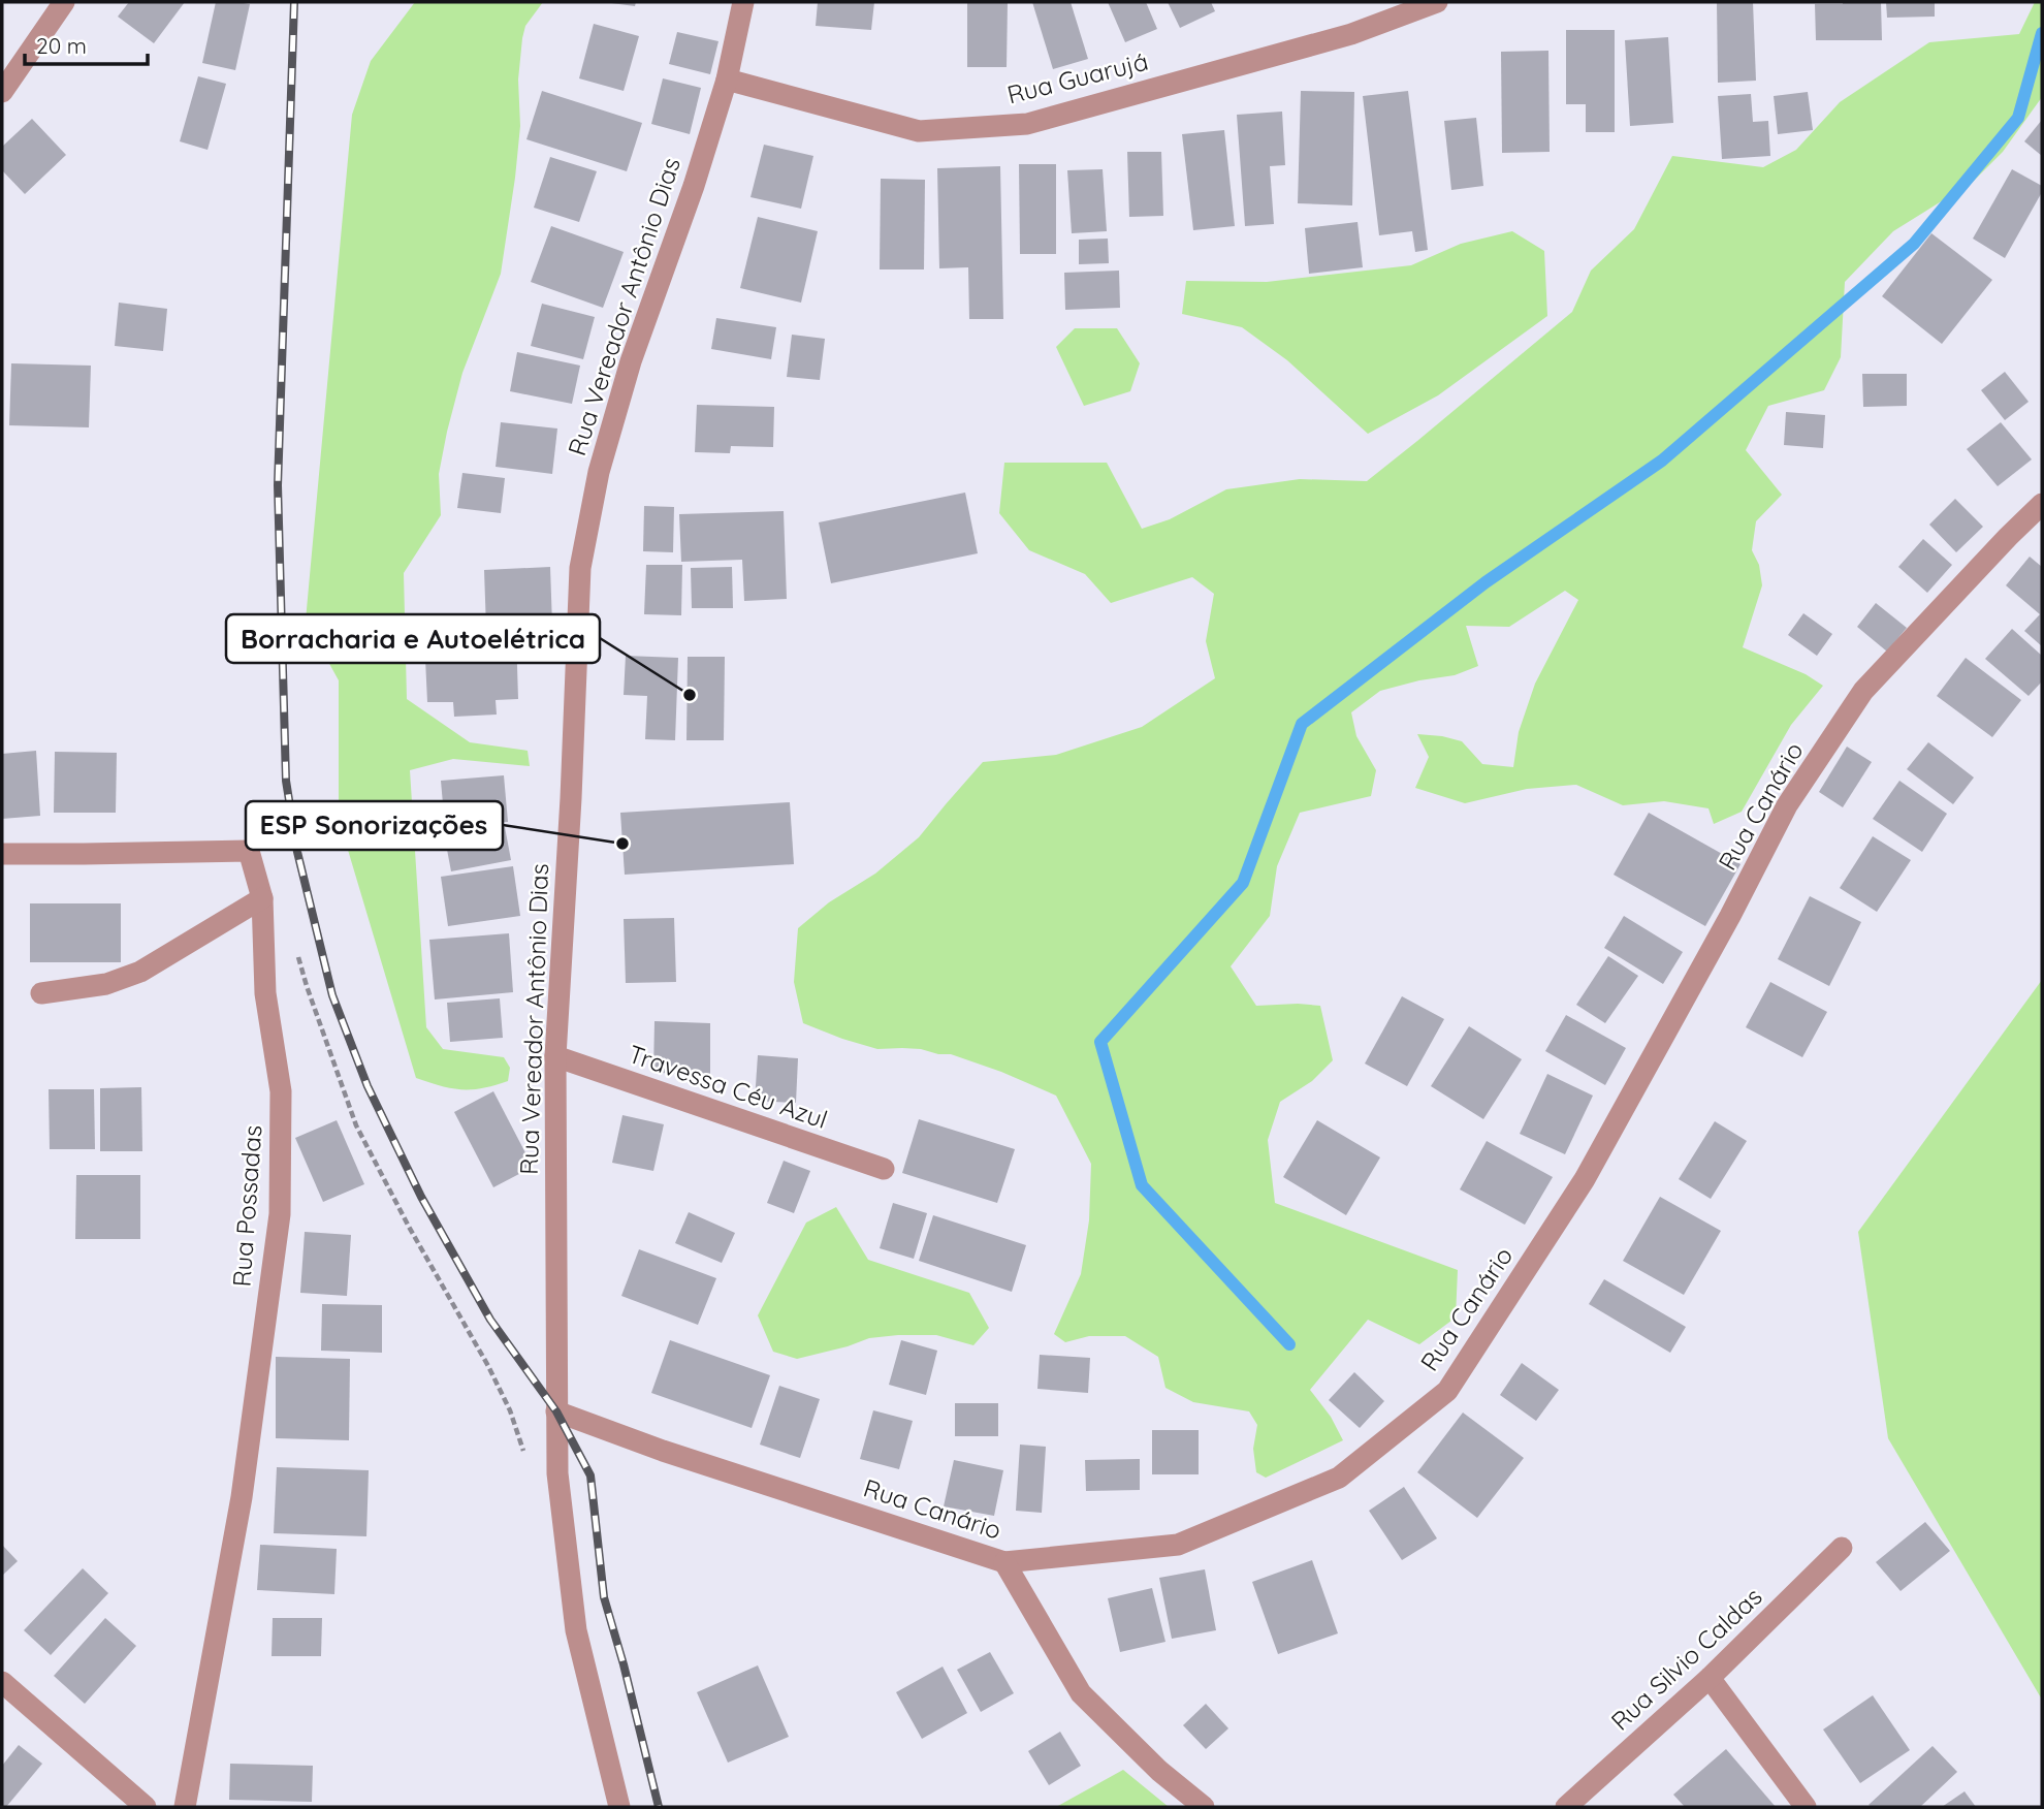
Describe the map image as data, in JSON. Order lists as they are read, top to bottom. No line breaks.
{"streets":{"street":["Rua Guarujá","Rua Vereador Antônio Dias","Rua Canário","Travessa Céu Azul","Rua Possadas","Rua Silvio Caldas"]},"crossings":[["Rua Guarujá","Rua Vereador Antônio Dias"],["Rua Vereador Antônio Dias","Rua Canário"],["Rua Vereador Antônio Dias","Travessa Céu Azul"]],"places":["Borracharia e Autoelétrica","ESP Sonorizações"],"scale_bar":"20 m"}
